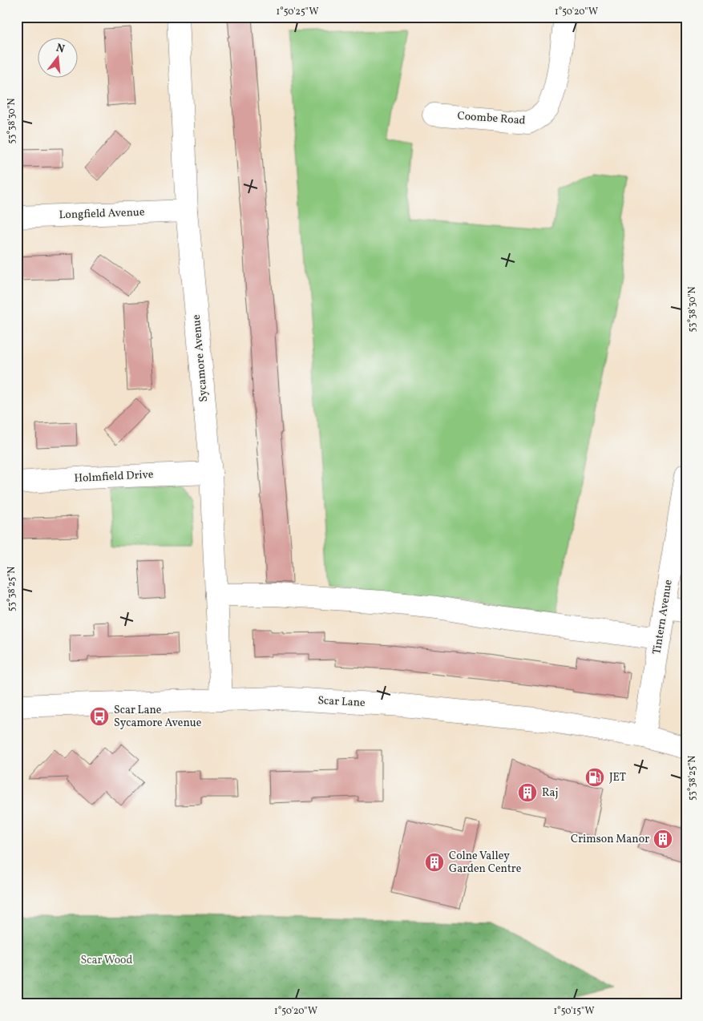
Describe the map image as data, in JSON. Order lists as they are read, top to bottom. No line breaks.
{"streets":{"street":["Coombe Road","Longfield Avenue","Sycamore Avenue","Holmfield Drive","Tintern Avenue","Scar Lane"]},"crossings":[["Longfield Avenue","Sycamore Avenue"],["Sycamore Avenue","Holmfield Drive"],["Sycamore Avenue","Scar Lane"],["Tintern Avenue","Scar Lane"]],"parks":["Scar Wood"],"places":{"bus stop":["Scar Lane Sycamore Avenue"],"fuel station":["JET"],"building":["Raj","Crimson Manor","Colne Valley Garden Centre"]},"north":"top","coordinates":["1°50'25\"W","1°50'20\"W","53°38'30\"N","53°38'25\"N","1°50'15\"W"]}
